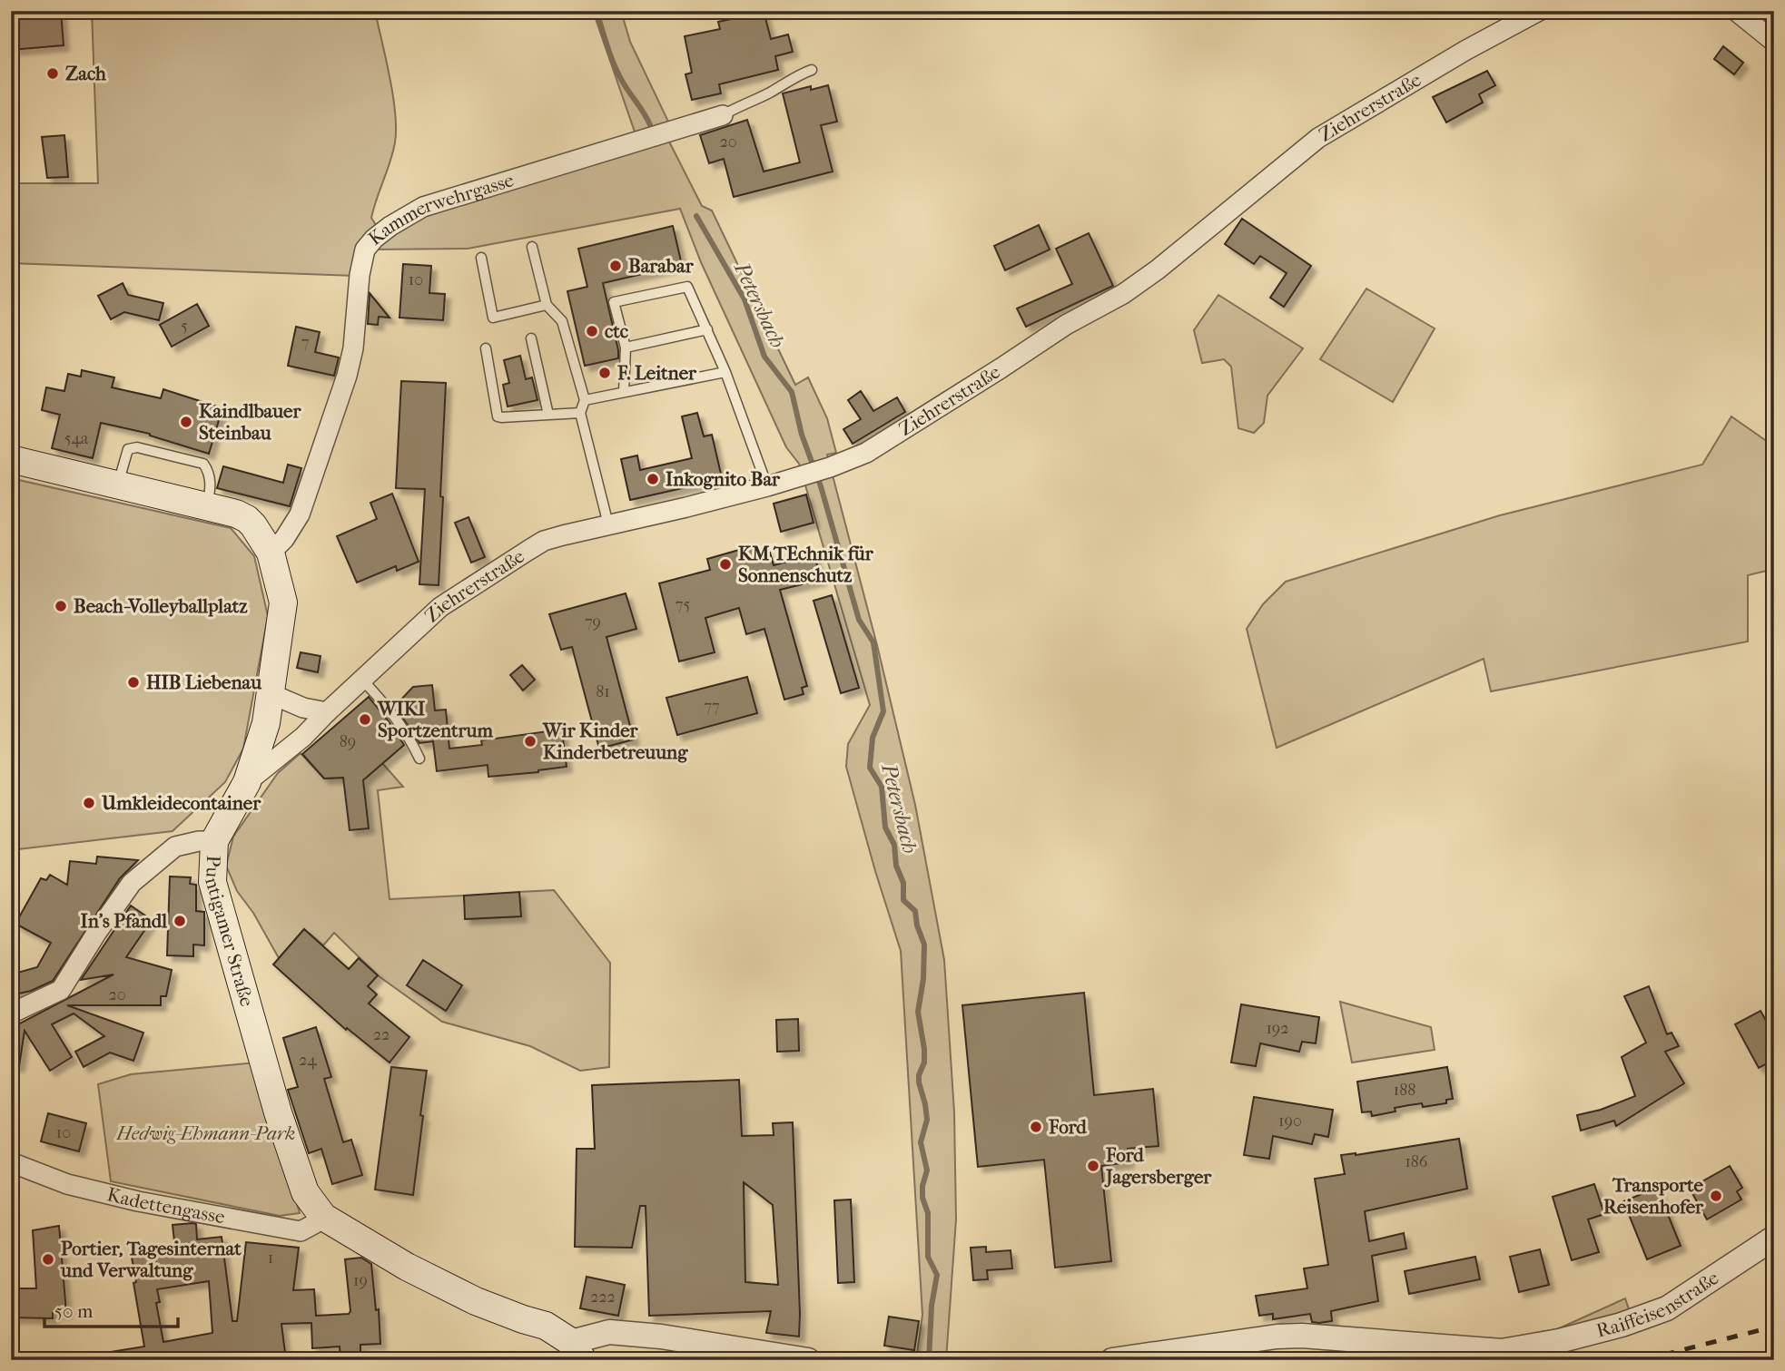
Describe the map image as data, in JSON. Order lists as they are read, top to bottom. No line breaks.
{"streets":{"main road":["Puntigamer Straße"],"street":["Ziehrerstraße","Kammerwehrgasse","Kadettengasse","Raiffeisenstraße"]},"crossings":[["Ziehrerstraße","Puntigamer Straße"],["Kammerwehrgasse","Puntigamer Straße"],["Puntigamer Straße","Kadettengasse"]],"water":["Petersbach"],"parks":["Hedwig-Ehmann-Park"],"places":["Zach","Barabar","ctc","F. Leitner","Kaindlbauer Steinbau","Inkognito Bar","KM TEchnik für Sonnenschutz","Beach-Volleyballplatz","HIB Liebenau","WIKI Sportzentrum","Wir Kinder Kinderbetreuung","Umkleidecontainer","In's Pfandl","Ford","Ford Jagersberger","Transporte Reisenhofer","Portier, Tagesinternat und Verwaltung"],"house_numbers":["20","10","5","7","54a","75","79","81","77","89","20","192","22","24","188","190","10","186","1","19","222"],"scale_bar":"50 m"}
